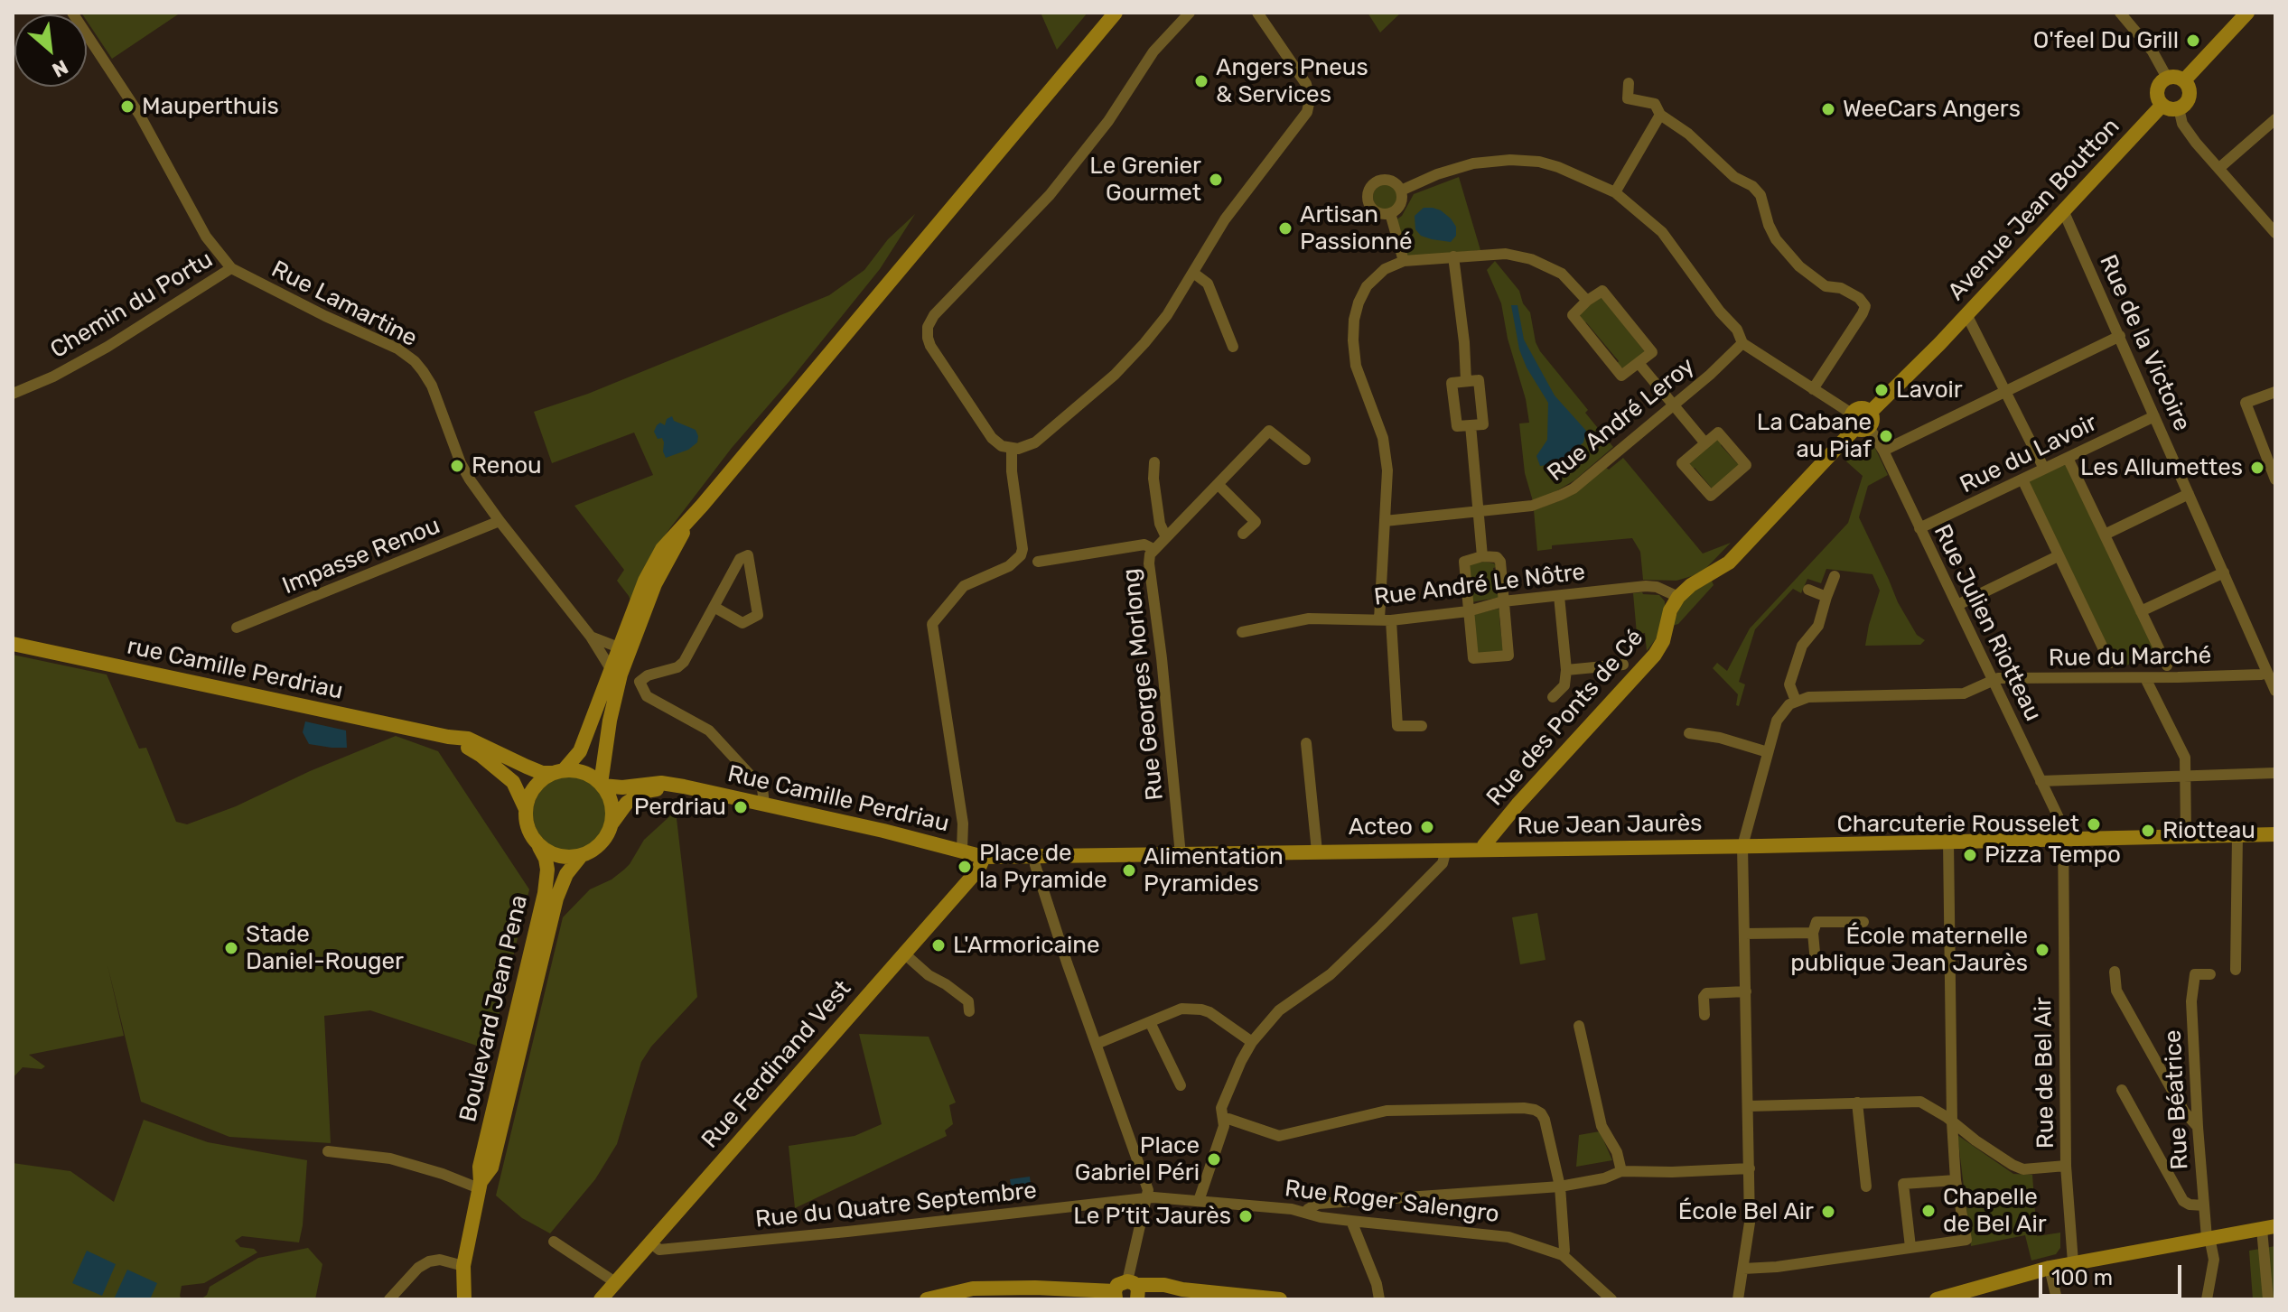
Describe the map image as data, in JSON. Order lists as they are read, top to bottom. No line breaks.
{"streets":{"main road":["Avenue Jean Boutton","rue Camille Perdriau","Rue des Ponts de Cé","Rue Camille Perdriau","Rue Jean Jaurès","Boulevard Jean Pena","Rue Ferdinand Vest"],"street":["Rue Lamartine","Chemin du Portu","Rue de la Victoire","Rue André Leroy","Rue du Lavoir","Impasse Renou","Rue André Le Nôtre","Rue Julien Riotteau","Rue du Marché","Rue Georges Morlong","Rue de Bel Air","Rue Béatrice","Rue Roger Salengro","Rue du Quatre Septembre"]},"crossings":[["Avenue Jean Boutton","Rue de la Victoire"],["Avenue Jean Boutton","Rue Julien Riotteau"],["Rue Lamartine","Chemin du Portu"],["Rue Lamartine","Impasse Renou"],["Rue de la Victoire","Rue du Lavoir"],["Rue de la Victoire","Rue du Marché"],["Rue du Lavoir","Rue Julien Riotteau"],["Rue André Le Nôtre","Rue des Ponts de Cé"],["Rue Julien Riotteau","Rue du Marché"],["Rue Julien Riotteau","Rue Jean Jaurès"],["Rue Julien Riotteau","Rue de Bel Air"],["rue Camille Perdriau","Rue Camille Perdriau"],["rue Camille Perdriau","Boulevard Jean Pena"],["Rue Georges Morlong","Rue Jean Jaurès"],["Rue des Ponts de Cé","Rue Jean Jaurès"],["Rue Camille Perdriau","Rue Jean Jaurès"],["Rue Camille Perdriau","Boulevard Jean Pena"],["Rue Camille Perdriau","Rue Ferdinand Vest"],["Rue Jean Jaurès","Rue Ferdinand Vest"],["Rue Jean Jaurès","Rue de Bel Air"],["Rue Ferdinand Vest","Rue du Quatre Septembre"],["Rue Roger Salengro","Rue du Quatre Septembre"]],"places":["O'feel Du Grill","Angers Pneus & Services","Mauperthuis","WeeCars Angers","Le Grenier Gourmet","Artisan Passionné","Lavoir","La Cabane au Piaf","Renou","Les Allumettes","Perdriau","Charcuterie Rousselet","Acteo","Riotteau","Pizza Tempo","Place de la Pyramide","Alimentation Pyramides","L'Armoricaine","Stade Daniel-Rouger","École maternelle publique Jean Jaurès","Place Gabriel Péri","Chapelle de Bel Air","École Bel Air","Le P’tit Jaurès"],"scale_bar":"100 m","north":"bottom right"}
